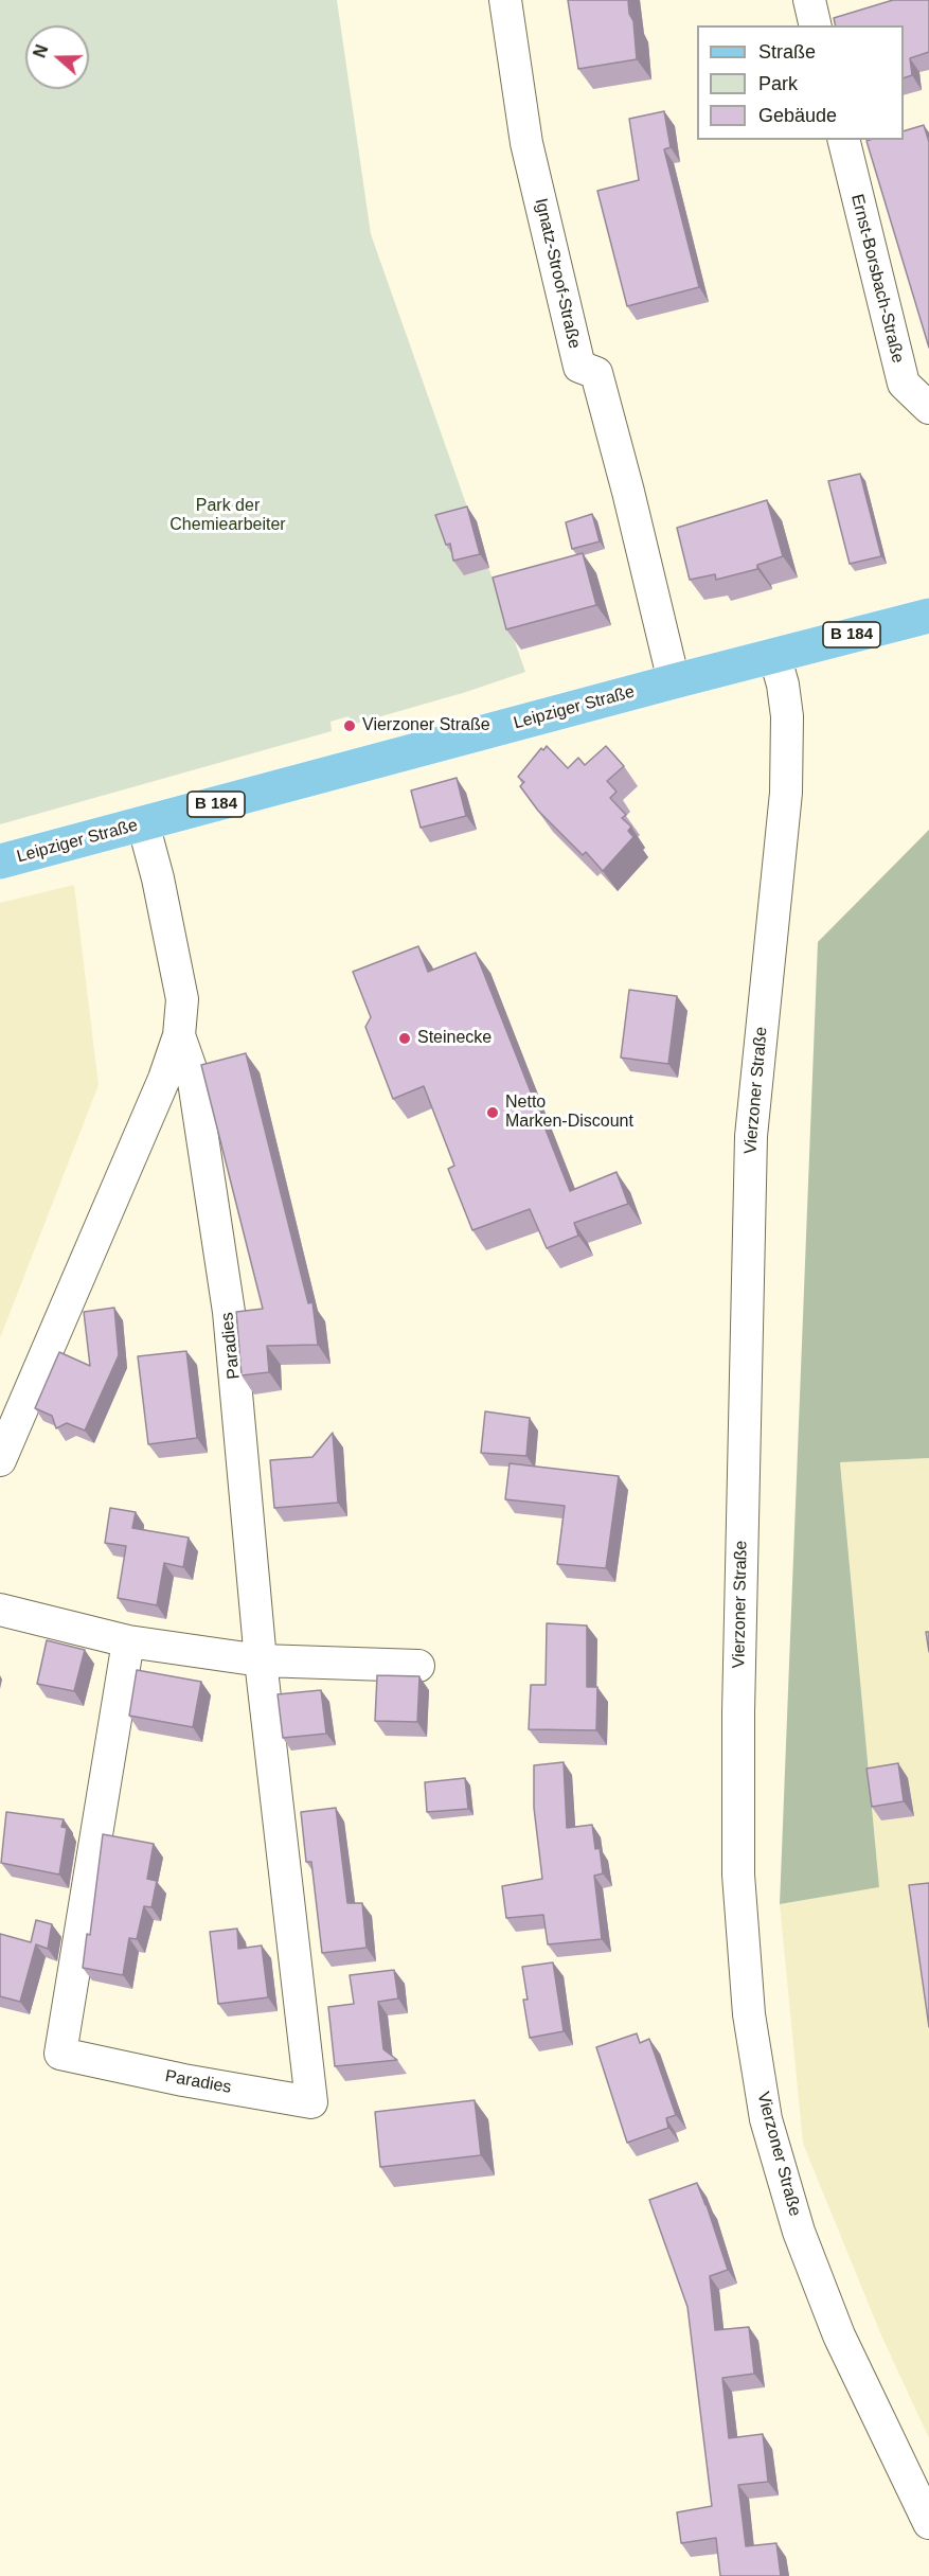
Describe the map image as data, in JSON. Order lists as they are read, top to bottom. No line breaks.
{"streets":{"main road":["B 184","Leipziger Straße"],"street":["Ignatz-Stroof-Straße","Ernst-Borsbach-Straße","Vierzoner Straße","Paradies"]},"crossings":[["Ignatz-Stroof-Straße","Leipziger Straße"],["Leipziger Straße","Vierzoner Straße"],["Leipziger Straße","Paradies"]],"parks":["Park der Chemiearbeiter"],"places":["Vierzoner Straße","Steinecke","Netto Marken-Discount"],"legend":["Straße","Park","Gebäude"],"north":"left"}
